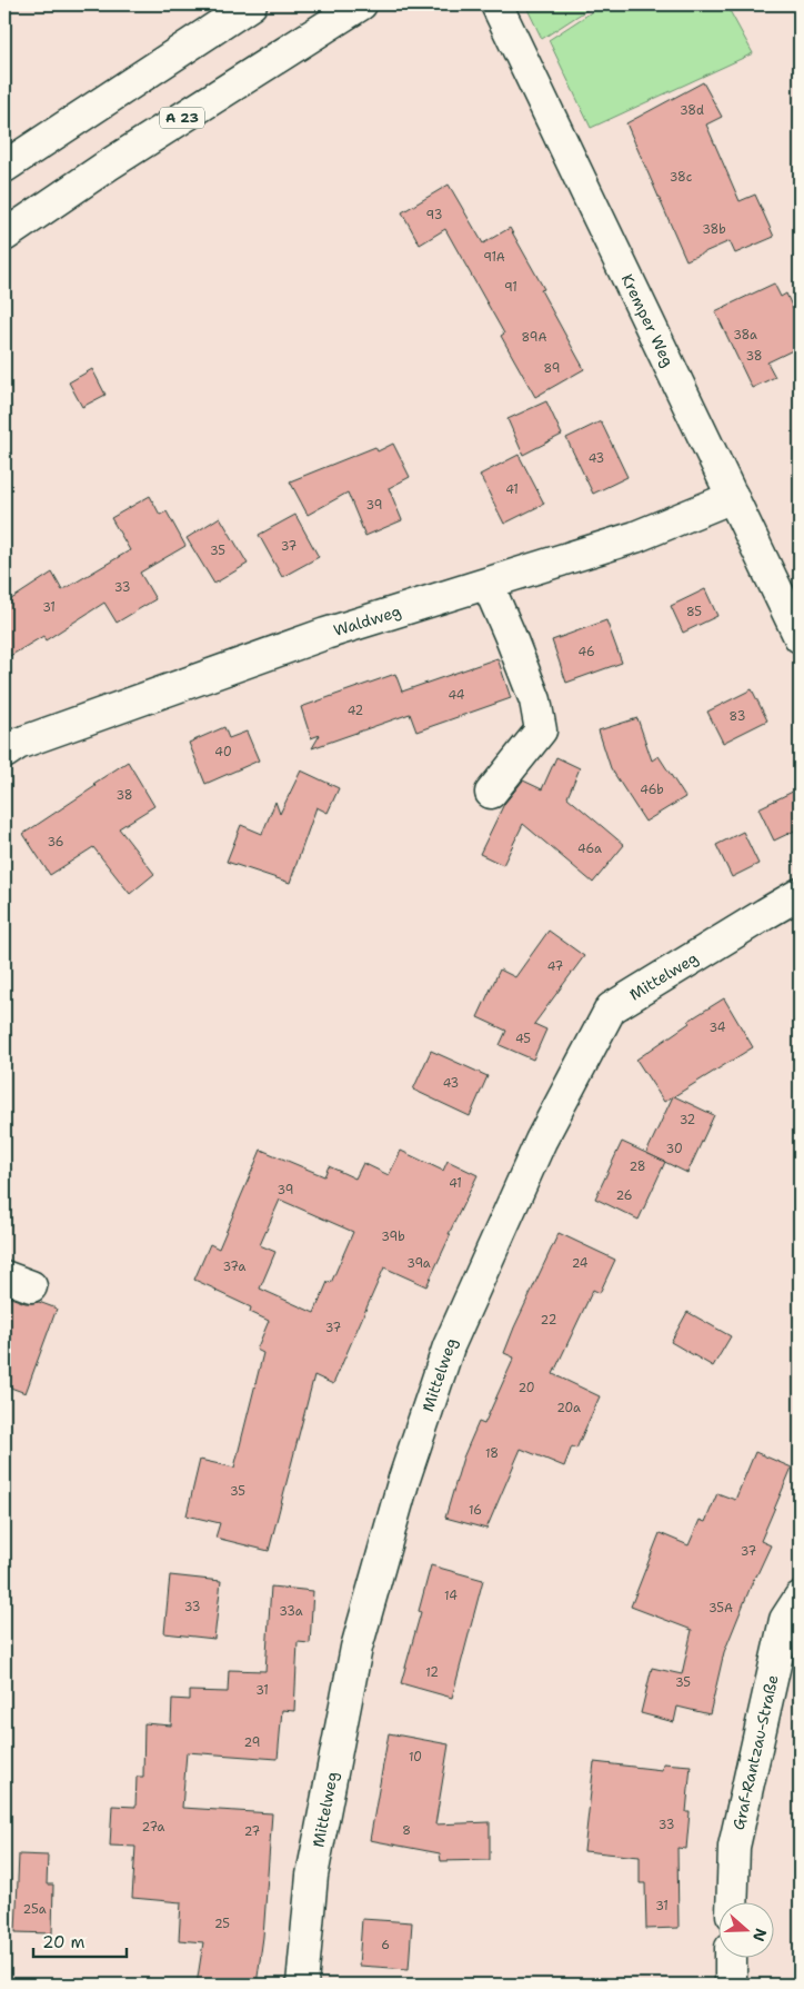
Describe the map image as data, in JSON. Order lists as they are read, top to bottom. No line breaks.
{"streets":{"main road":["A 23","Kremper Weg","Waldweg","Mittelweg","Graf-Rantzau-Straße"]},"crossings":[["Kremper Weg","Waldweg"]],"house_numbers":["38d","38c","93","38b","91A","91","38a","89A","38","89","43","41","39","37","35","33","31","85","46","44","42","83","40","46b","38","36","46a","47","34","45","43","32","30","28","41","39","26","39b","39a","24","37a","22","37","20","20a","18","35","16","37","14","33","35A","33a","12","35","31","29","10","33","27a","8","27","31","25a","25","6"],"scale_bar":"20 m","north":"right"}
